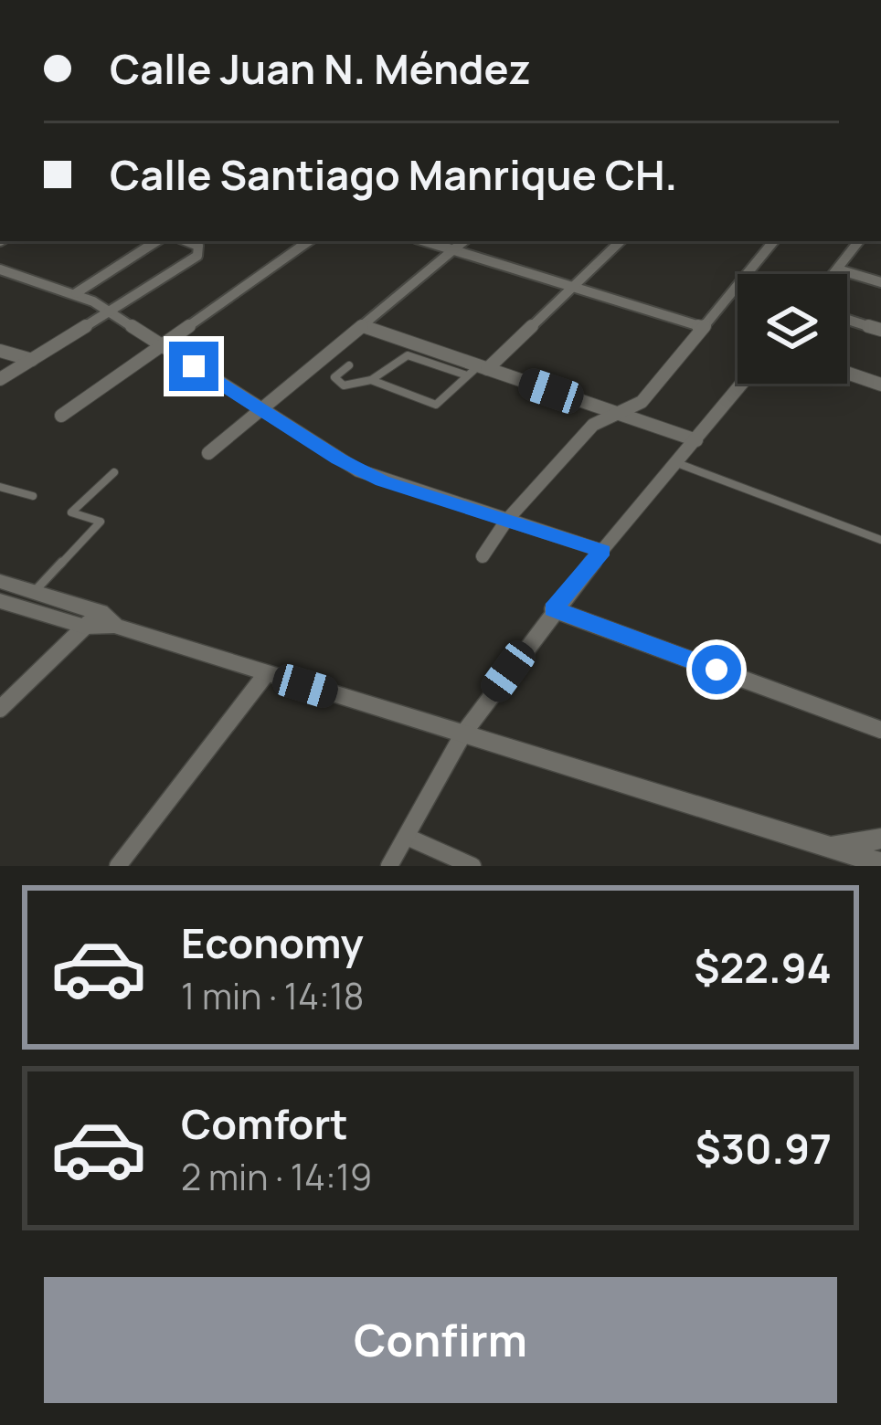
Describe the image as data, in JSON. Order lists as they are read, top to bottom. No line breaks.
{"page":{"banner":["Calle Juan N. Méndez","Calle Santiago Manrique CH."],"list":[{"name":"Economy","note":"1 min · 14:18","value":"$22.94"},{"name":"Comfort","note":"2 min · 14:19","value":"$30.97"}],"buttons":"Confirm"}}
